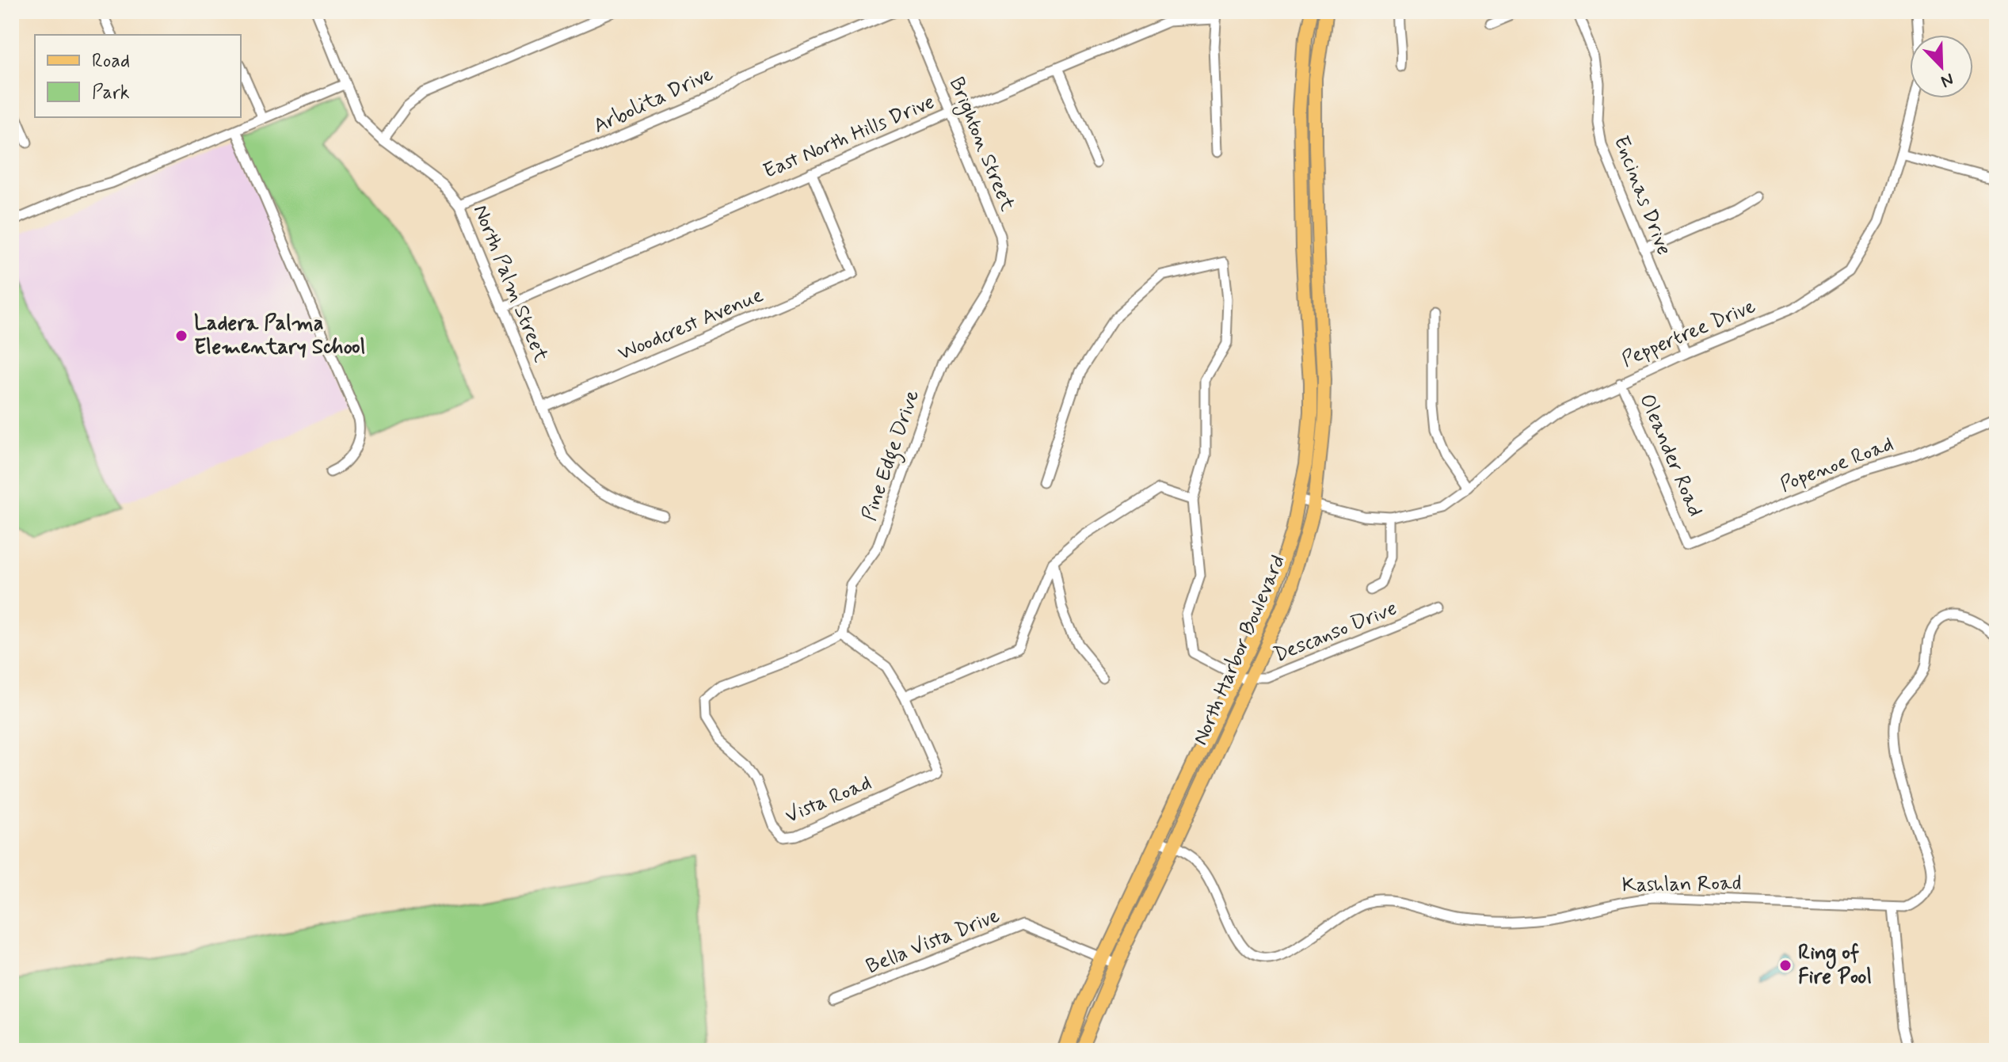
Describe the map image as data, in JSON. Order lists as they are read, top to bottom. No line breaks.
{"streets":{"main road":["North Harbor Boulevard"],"street":["Arbolita Drive","East North Hills Drive","Brighton Street","Encinas Drive","North Palm Street","Woodcrest Avenue","Peppertree Drive","Pine Edge Drive","Oleander Road","Popenoe Road","Descanso Drive","Vista Road","Kashlan Road","Bella Vista Drive"]},"crossings":[["Arbolita Drive","North Palm Street"],["East North Hills Drive","Brighton Street"],["East North Hills Drive","North Palm Street"],["East North Hills Drive","Woodcrest Avenue"],["Brighton Street","Pine Edge Drive"],["Encinas Drive","Peppertree Drive"],["North Palm Street","Woodcrest Avenue"],["Peppertree Drive","Oleander Road"],["Peppertree Drive","North Harbor Boulevard"],["Pine Edge Drive","Vista Road"],["Oleander Road","Popenoe Road"],["Descanso Drive","North Harbor Boulevard"],["North Harbor Boulevard","Kashlan Road"],["North Harbor Boulevard","Bella Vista Drive"]],"places":["Ladera Palma Elementary School","Ring of Fire Pool"],"legend":["Road","Park"],"north":"bottom right"}
